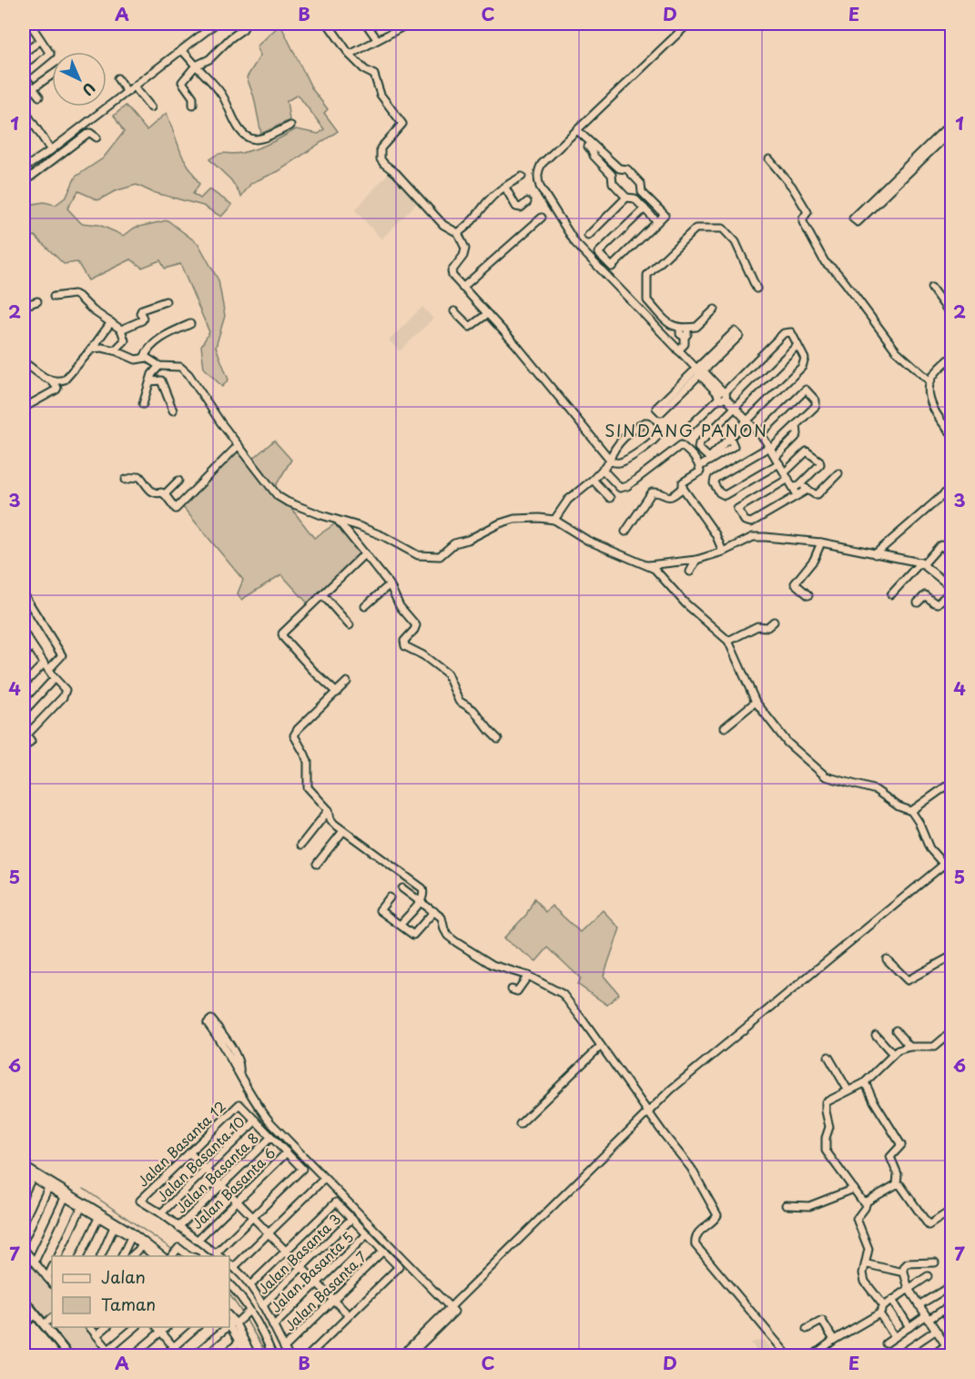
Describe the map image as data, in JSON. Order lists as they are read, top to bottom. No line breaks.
{"streets":{"street":["Jalan Basanta 12","Jalan Basanta 10","Jalan Basanta 8","Jalan Basanta 6","Jalan Basanta 3","Jalan Basanta 5","Jalan Basanta 7"]},"crossings":[["Jalan Basanta 12","Jalan Basanta 10"]],"districts":["SINDANG PANON"],"legend":["Jalan","Taman"],"north":"bottom right","grid":{"columns":["A","B","C","D","E"],"rows":["1","2","3","4","5","6","7"]}}
